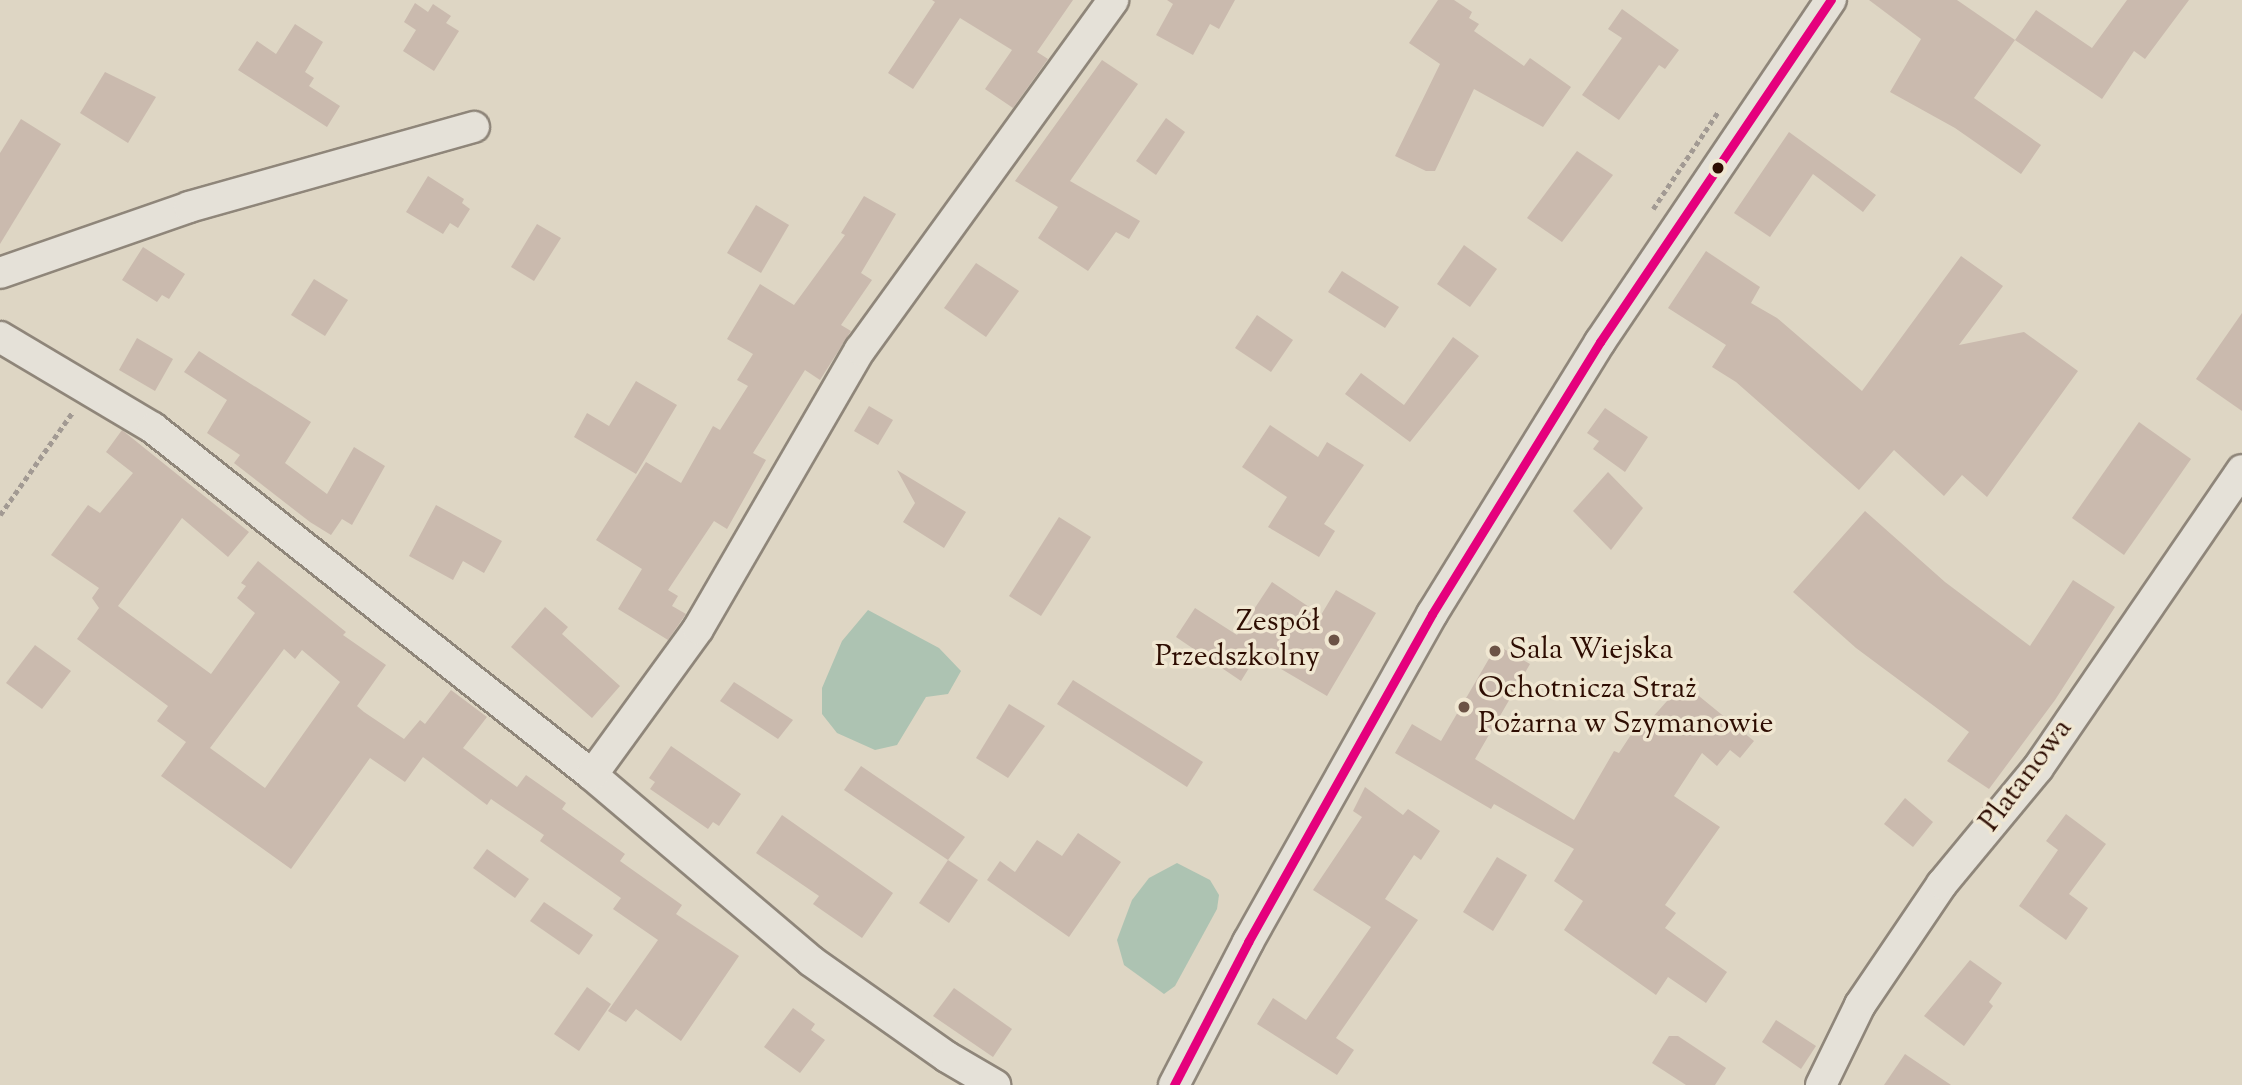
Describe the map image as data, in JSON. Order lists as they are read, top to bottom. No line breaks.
{"streets":{"street":["Platanowa"]},"places":["Zespół Przedszkolny","Sala Wiejska","Ochotnicza Straż Pożarna w Szymanowie"]}
